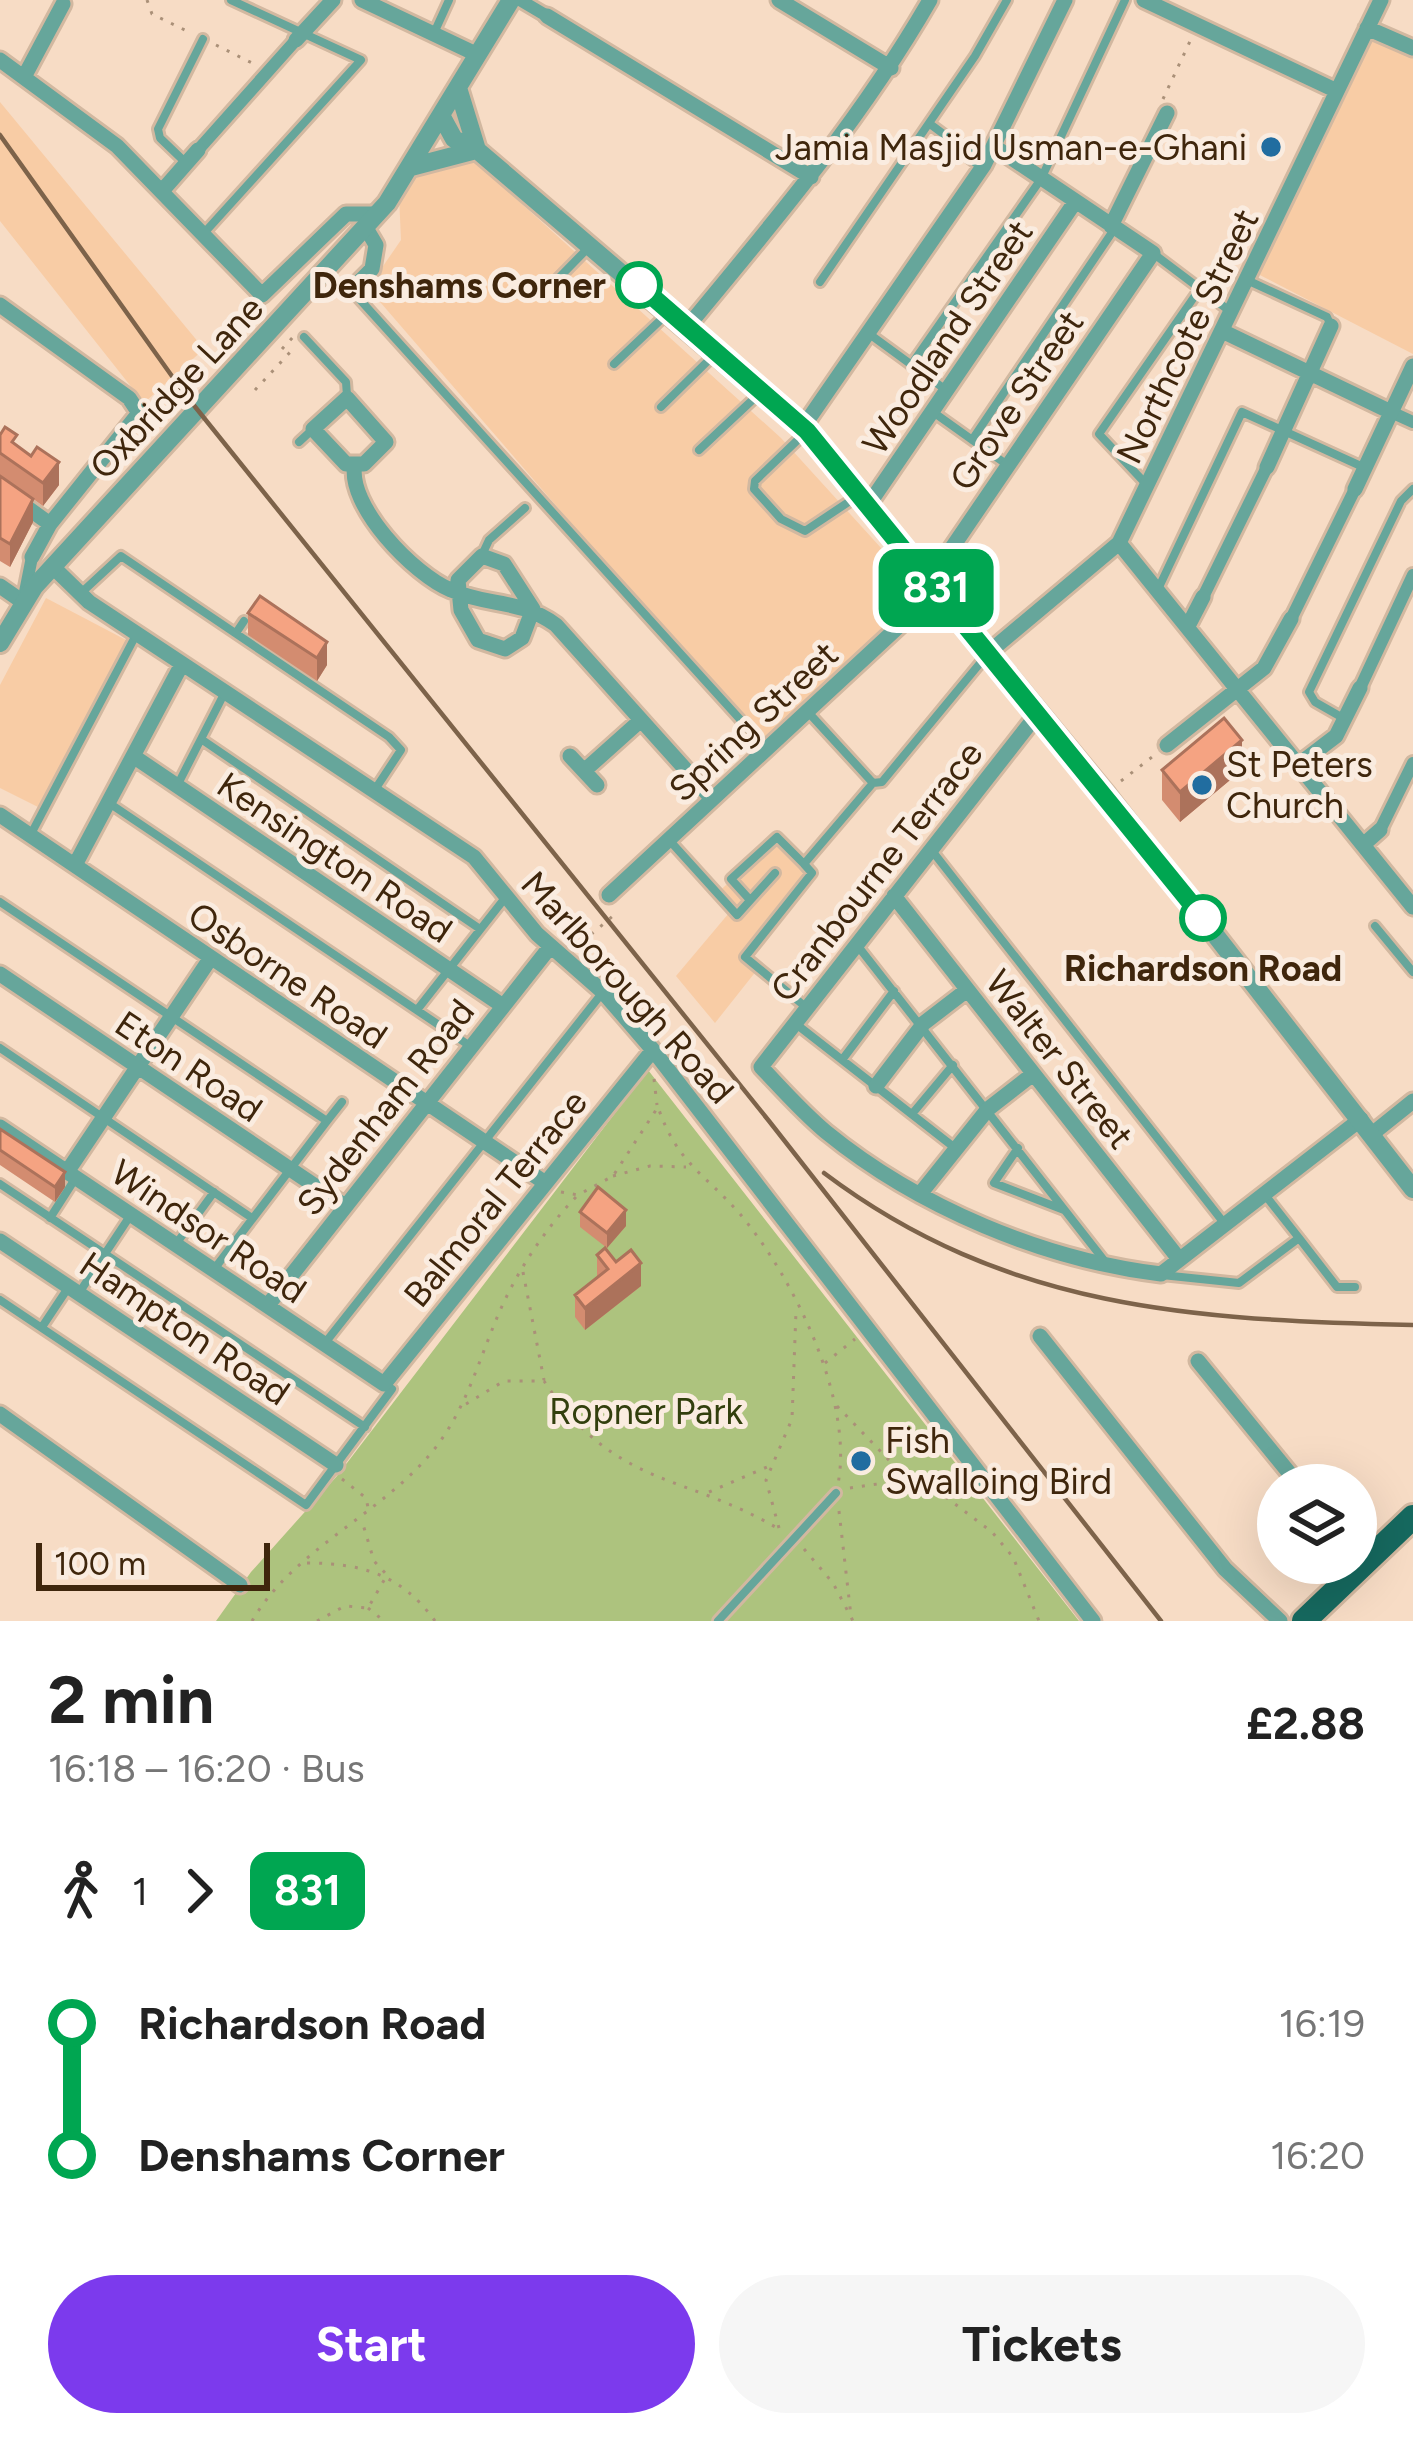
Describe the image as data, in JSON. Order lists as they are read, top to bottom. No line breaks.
{"streets":{"street":["Northcote Street","Woodland Street","Oxbridge Lane","Grove Street","Spring Street","Kensington Road","Cranbourne Terrace","Osborne Road","Marlborough Road","Walter Street","Eton Road","Sydenham Road","Balmoral Terrace","Windsor Road","Hampton Road"]},"crossings":[["Oxbridge Lane","Marlborough Road"],["Grove Street","Spring Street"],["Kensington Road","Sydenham Road"],["Cranbourne Terrace","Walter Street"],["Osborne Road","Sydenham Road"],["Osborne Road","Balmoral Terrace"],["Marlborough Road","Sydenham Road"],["Marlborough Road","Balmoral Terrace"],["Eton Road","Sydenham Road"],["Sydenham Road","Windsor Road"],["Balmoral Terrace","Windsor Road"]],"parks":["Ropner Park"],"places":["Jamia Masjid Usman-e-Ghani","Denshams Corner","St Peters Church","Richardson Road","Fish Swalloing Bird"],"lines":["bus line 831"],"scale_bar":"100 m","page":{"on_map":"831","scale":"100 m","heading":["2 min","16:18 – 16:20 · Bus","£2.88"],"legs":["1","831"],"list":[{"name":"Richardson Road","value":"16:19"},{"name":"Denshams Corner","value":"16:20"}],"buttons":["Start","Tickets"]}}
